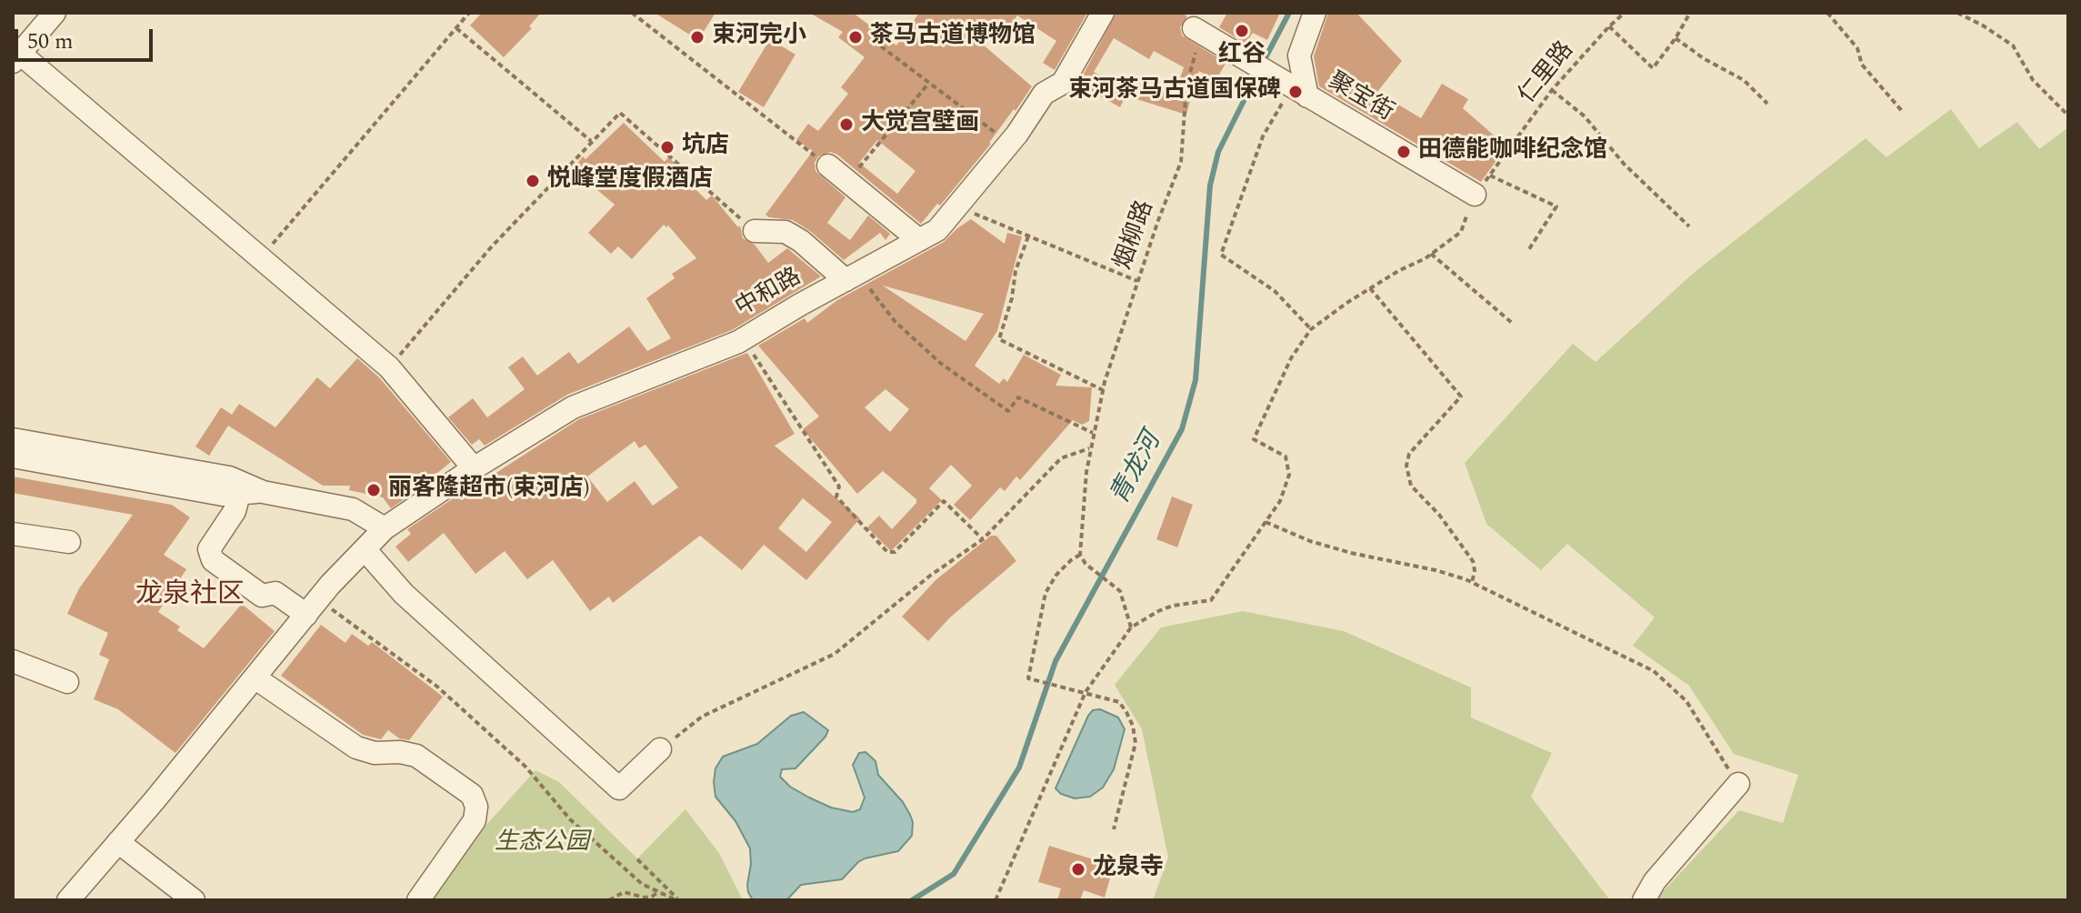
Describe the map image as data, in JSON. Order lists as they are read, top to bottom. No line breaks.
{"streets":{"street":["聚宝街","中和路"],"path":["仁里路","烟柳路"]},"crossings":[["仁里路","聚宝街"],["聚宝街","烟柳路"]],"districts":["龙泉社区"],"water":["青龙河"],"parks":["生态公园"],"places":["红谷","束河完小","茶马古道博物馆","束河茶马古道国保碑","大觉宫壁画","坑店","田德能咖啡纪念馆","悦峰堂度假酒店","丽客隆超市(束河店)","龙泉寺"],"scale_bar":"50 m"}
